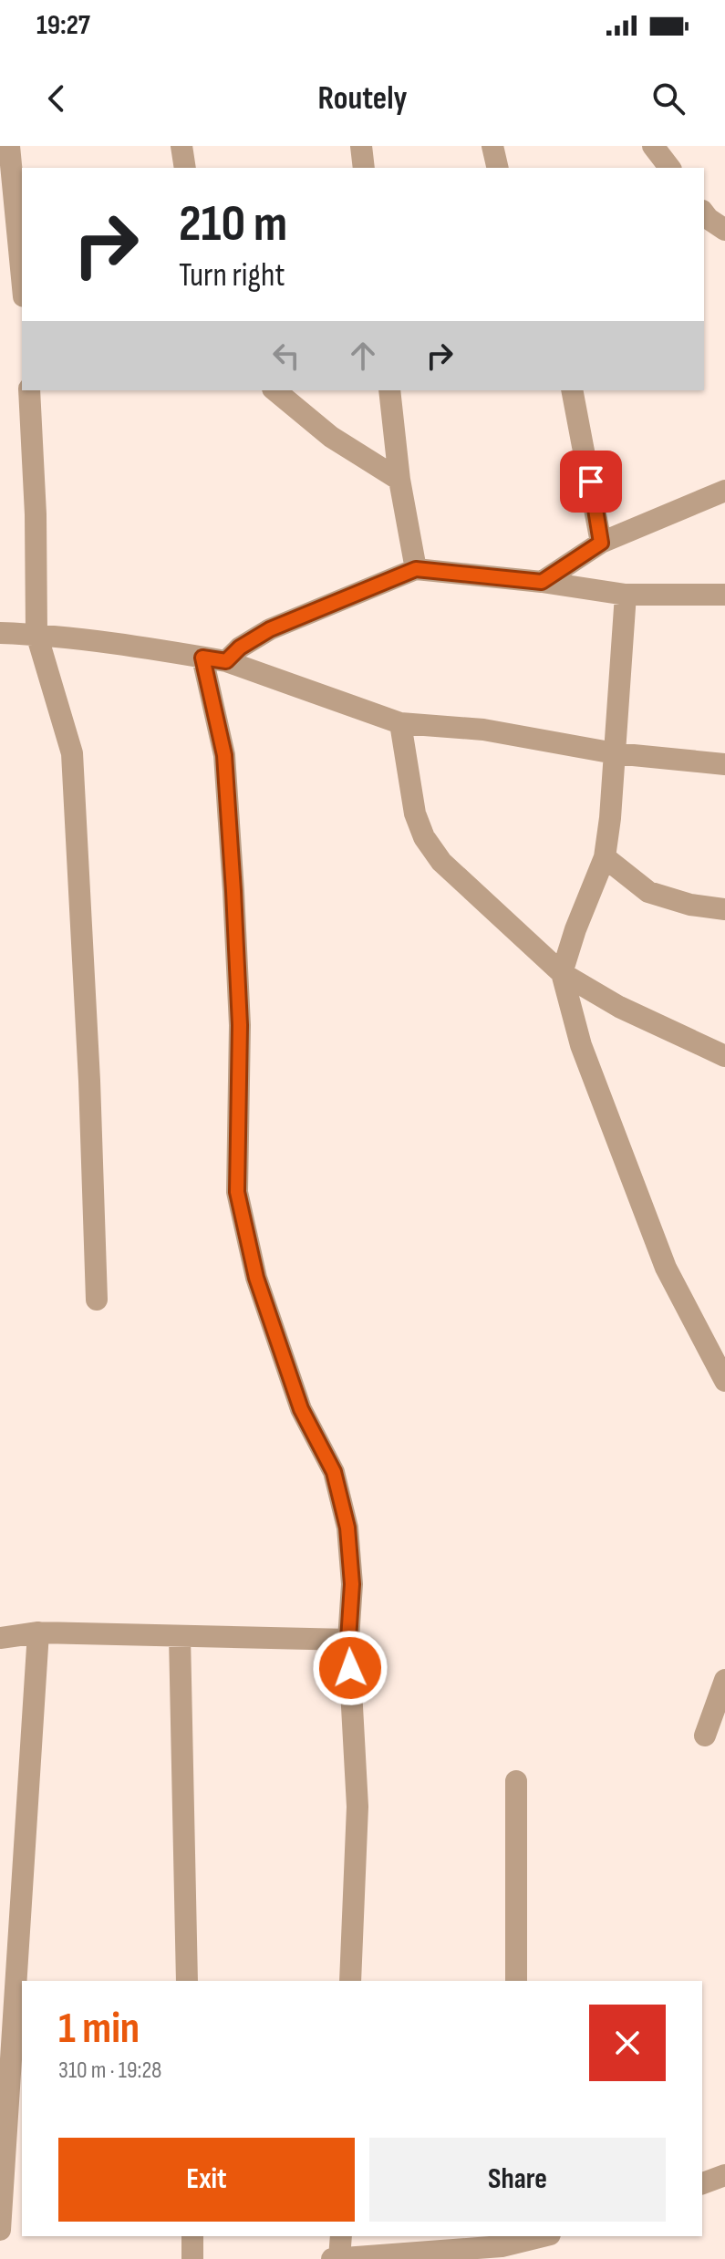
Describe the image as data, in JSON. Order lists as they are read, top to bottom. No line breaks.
{"page":{"status":"19:27","header":"Routely","turn":["210 m","Turn right"],"heading":["1 min","310 m · 19:28"],"buttons":["Exit","Share"]}}
